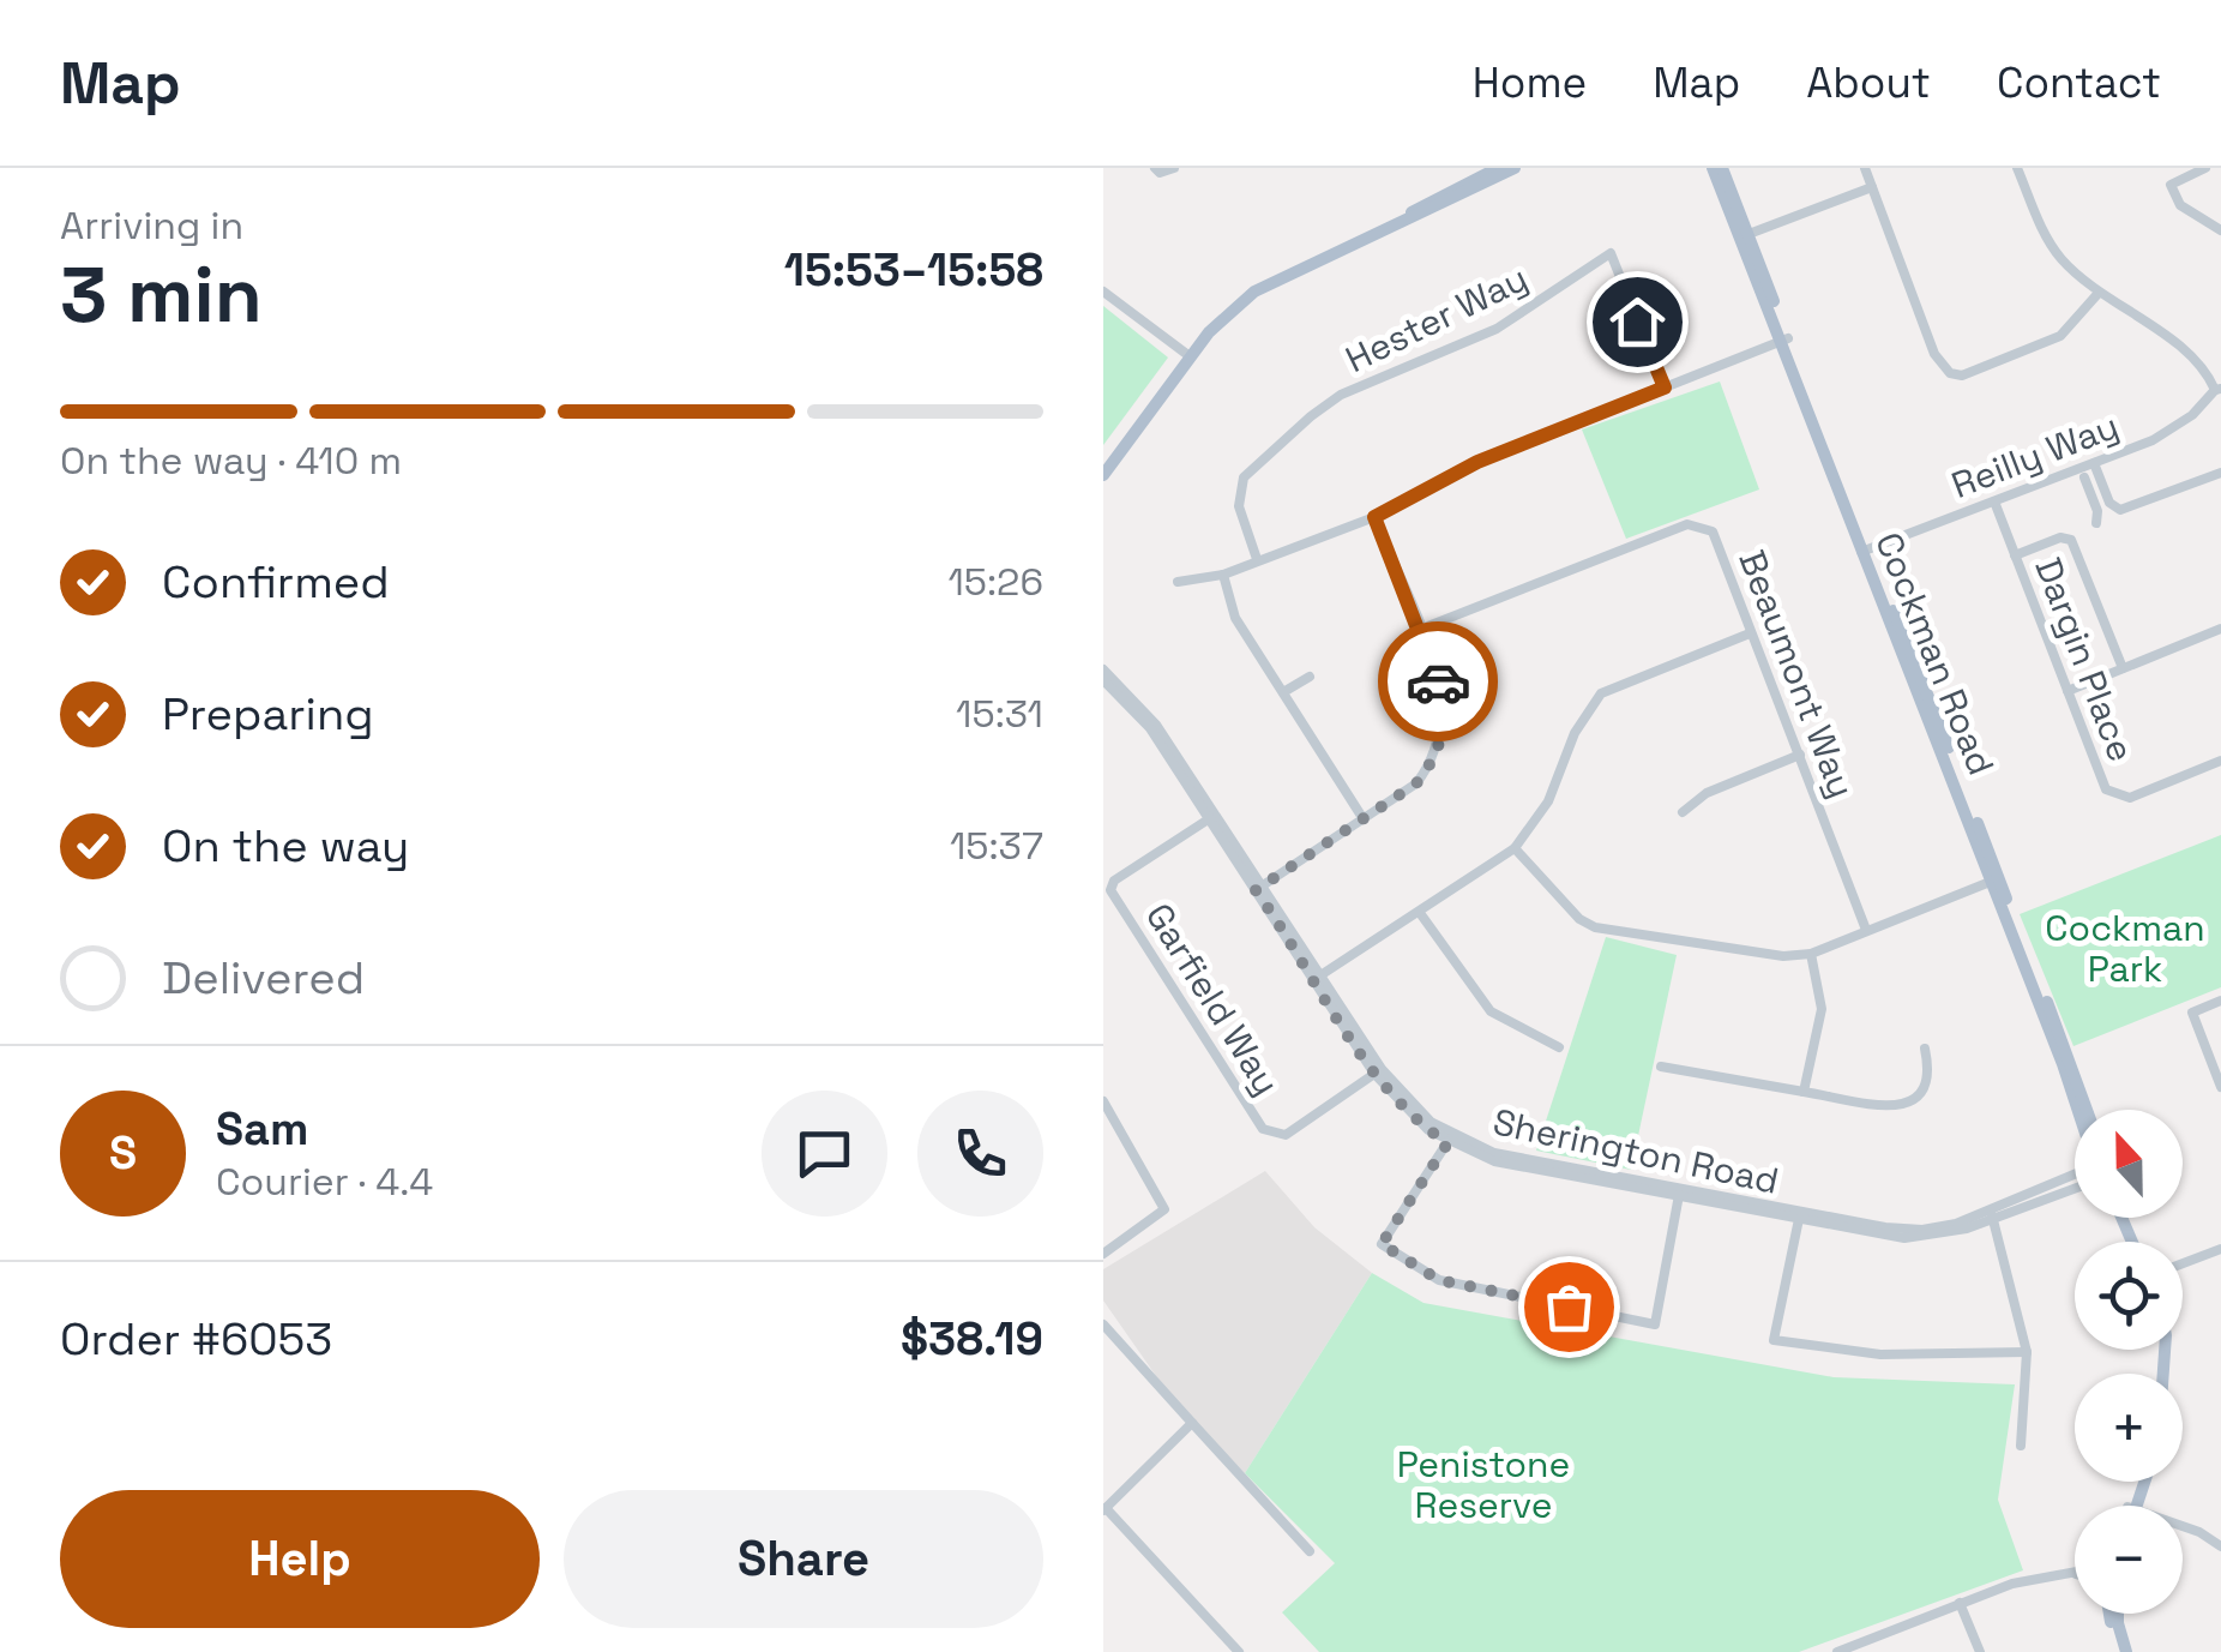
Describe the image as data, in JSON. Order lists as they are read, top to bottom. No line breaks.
{"streets":{"main road":["Cockman Road"],"street":["Hester Way","Reilly Way","Dargin Place","Beaumont Way","Garfield Way","Sherington Road"]},"crossings":[["Reilly Way","Cockman Road"],["Reilly Way","Dargin Place"],["Garfield Way","Sherington Road"]],"parks":["Cockman Park","Penistone Reserve"],"north":"top","page":{"header":"Map","nav":["Home","Map","About","Contact"],"heading":["3 min","Arriving in","15:53–15:58"],"panel":["Sam","Courier · 4.4","Order #6053","$38.19"],"bar":"On the way · 410 m","list":[["Confirmed","15:26"],["Preparing","15:31"],["On the way","15:37"],"Delivered"],"round":"S","map_buttons":["+","−"],"buttons":["Help","Share"]}}
